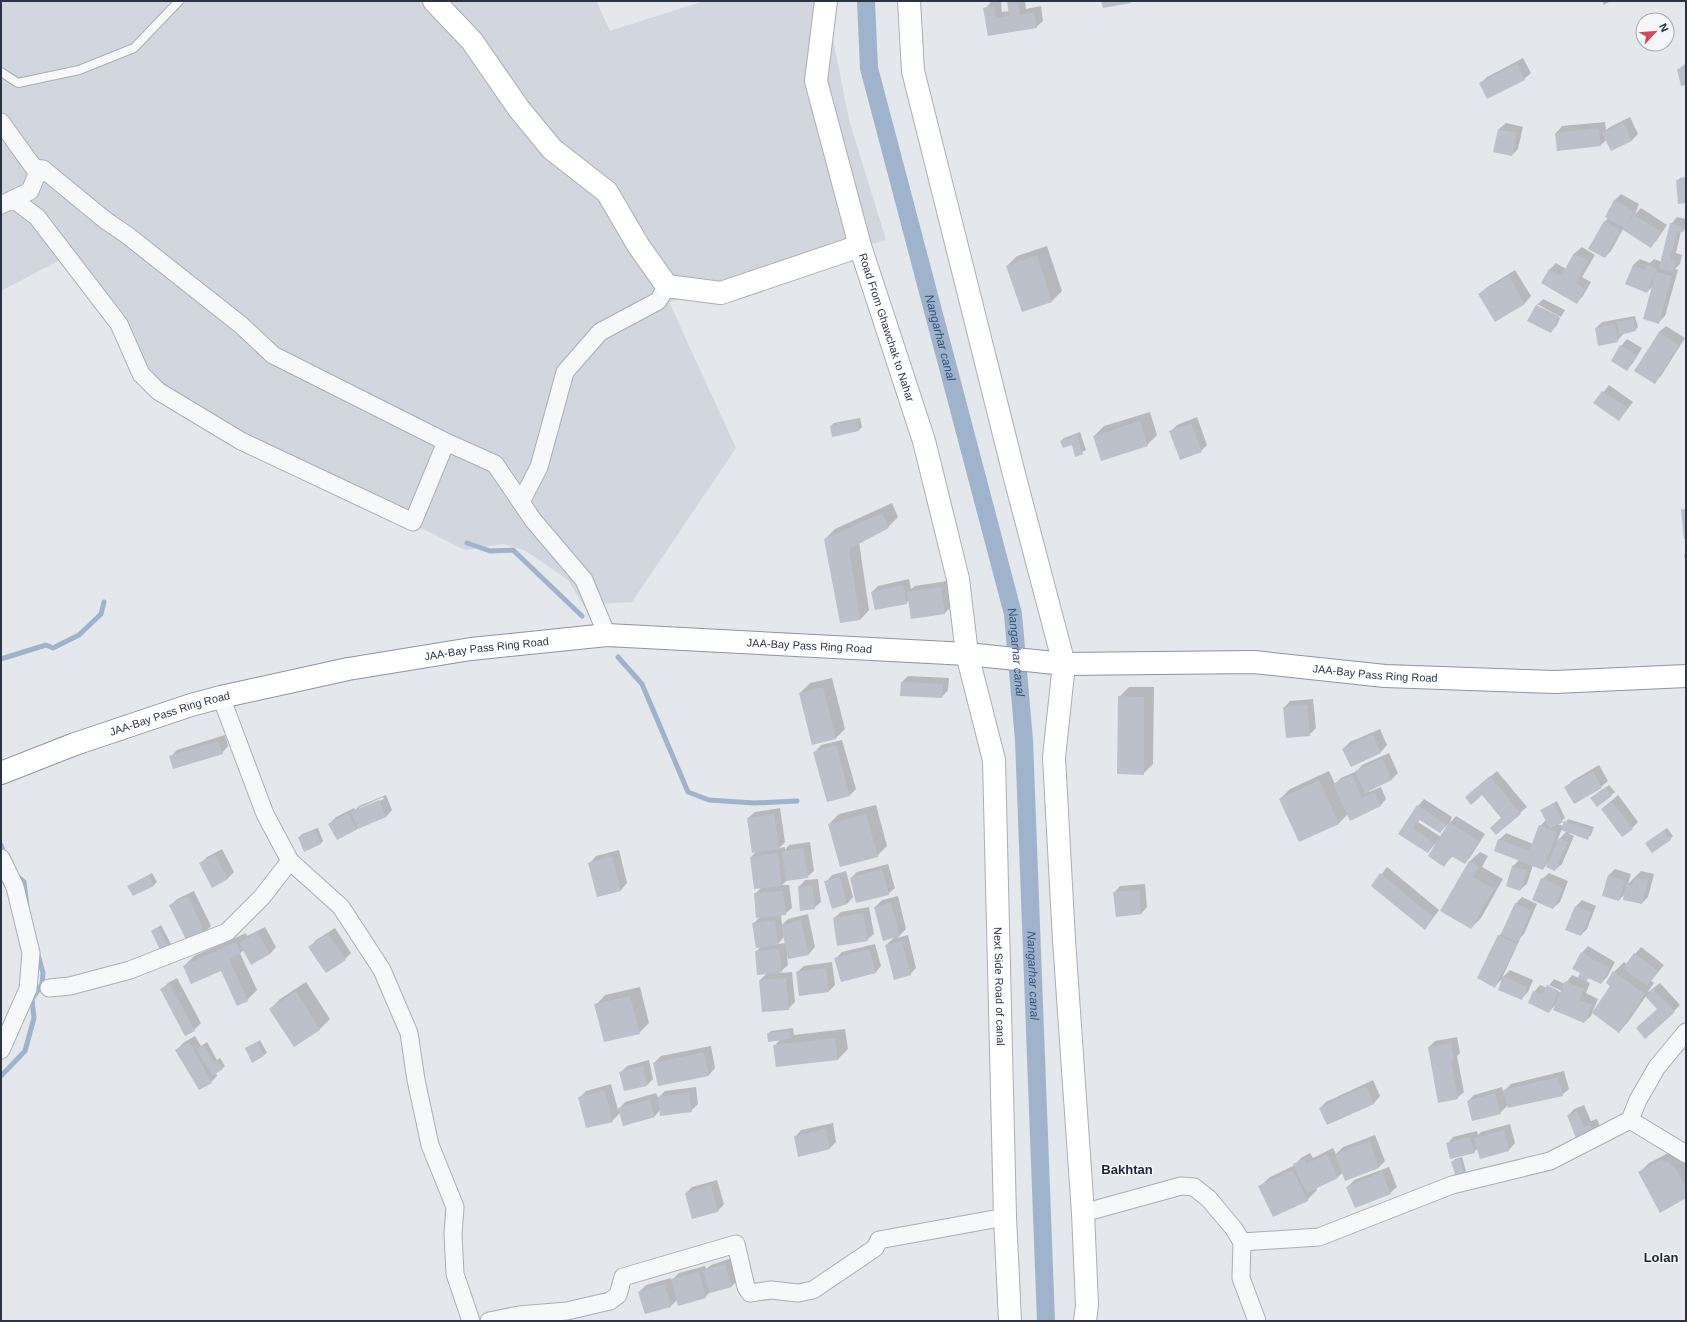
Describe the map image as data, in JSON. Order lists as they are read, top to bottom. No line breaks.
{"streets":{"main road":["Road From Ghawchak to Nahar","JAA-Bay Pass Ring Road","Next Side Road of canal"]},"crossings":[["Road From Ghawchak to Nahar","JAA-Bay Pass Ring Road"],["Road From Ghawchak to Nahar","Next Side Road of canal"],["JAA-Bay Pass Ring Road","Next Side Road of canal"]],"districts":["Bakhtan","Lolan"],"water":["Nangarhar canal"],"north":"top right"}
